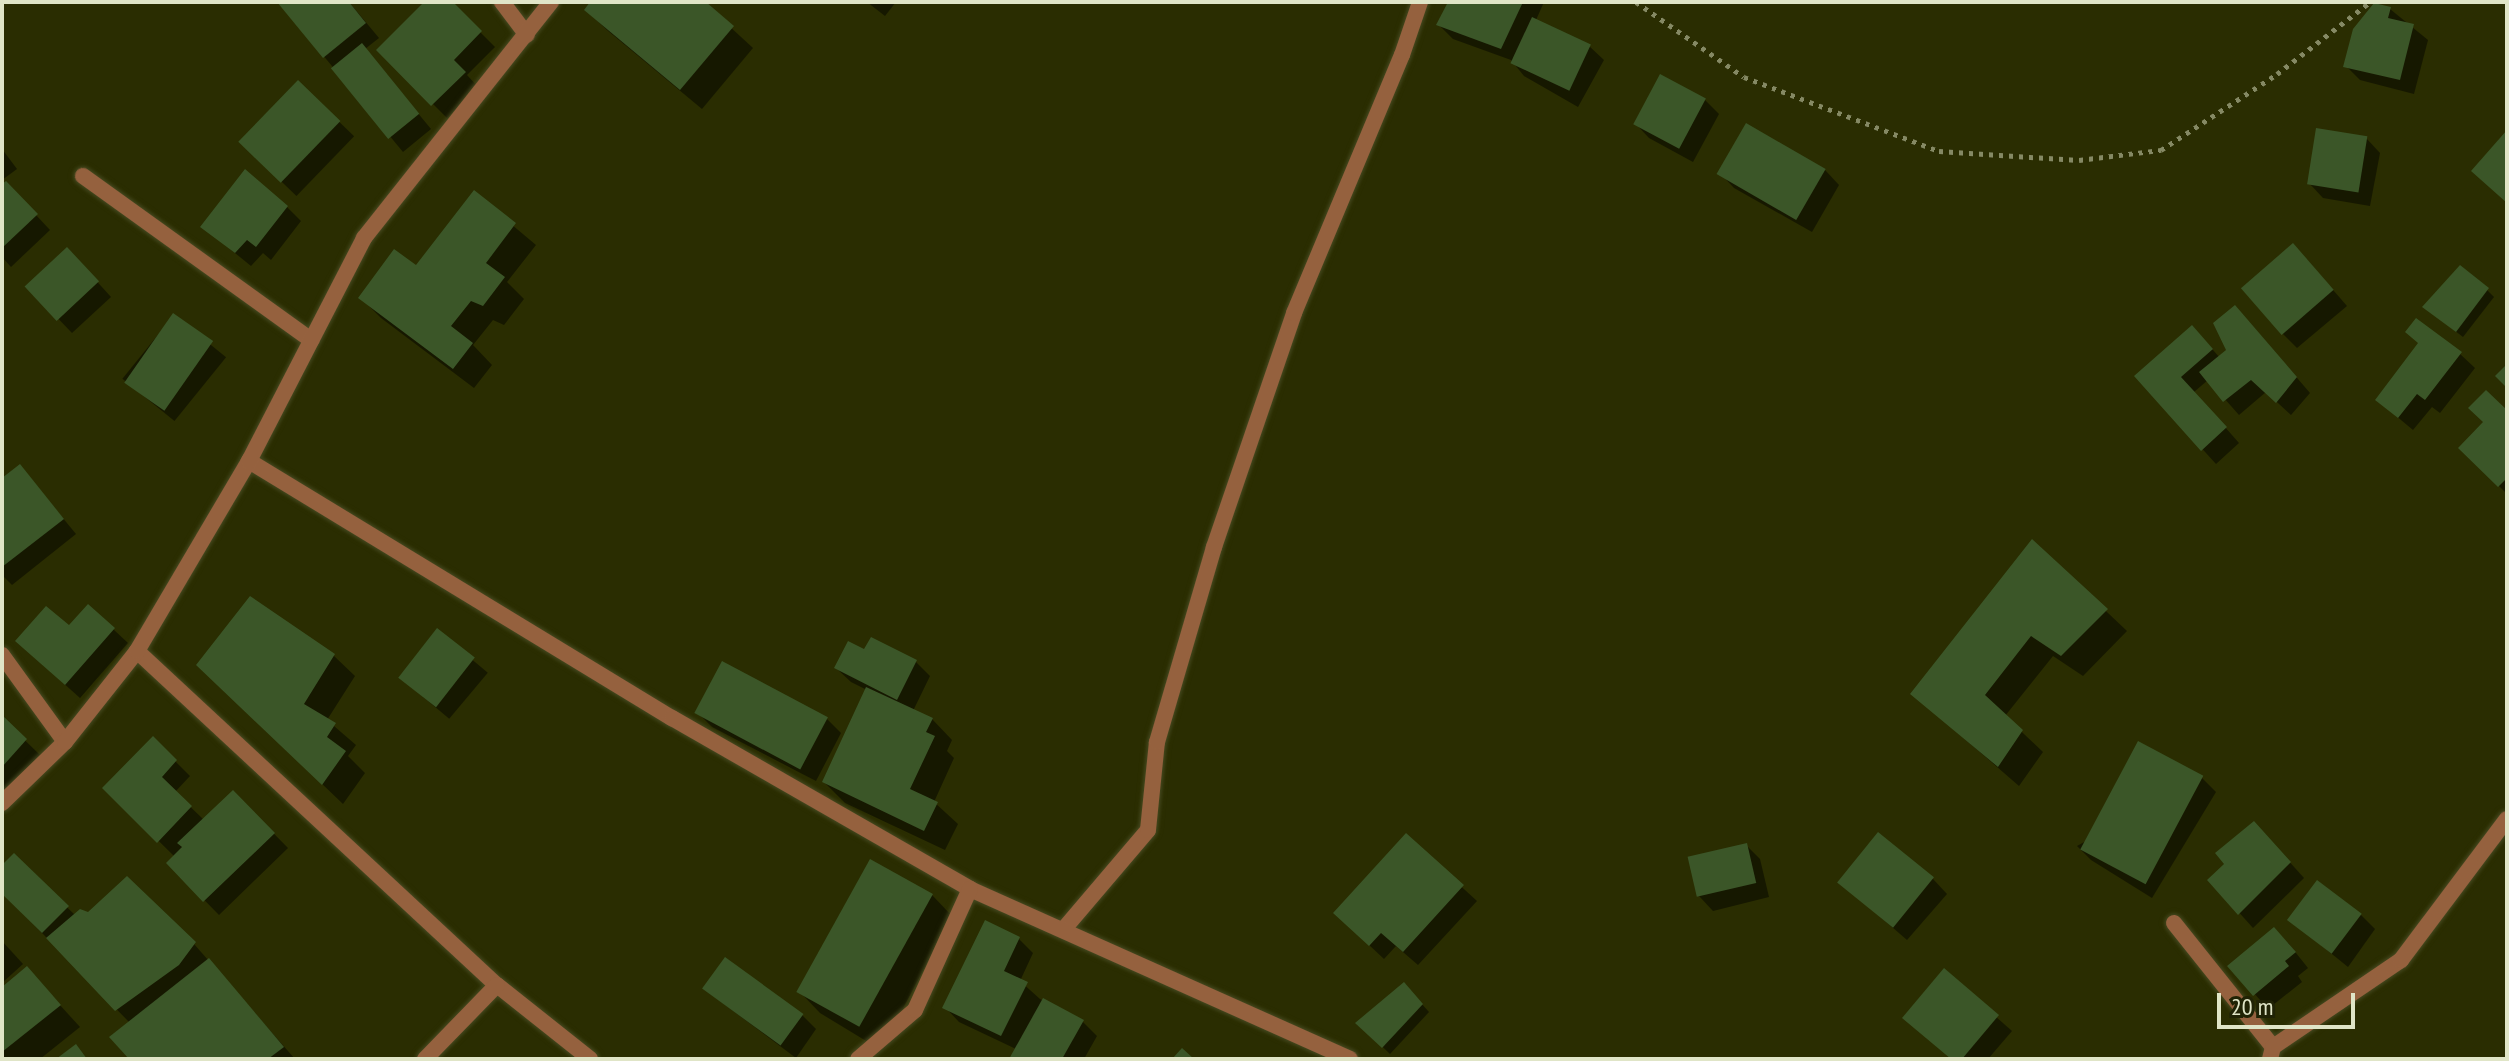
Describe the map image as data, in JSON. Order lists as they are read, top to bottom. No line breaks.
{"scale_bar":"20 m"}
